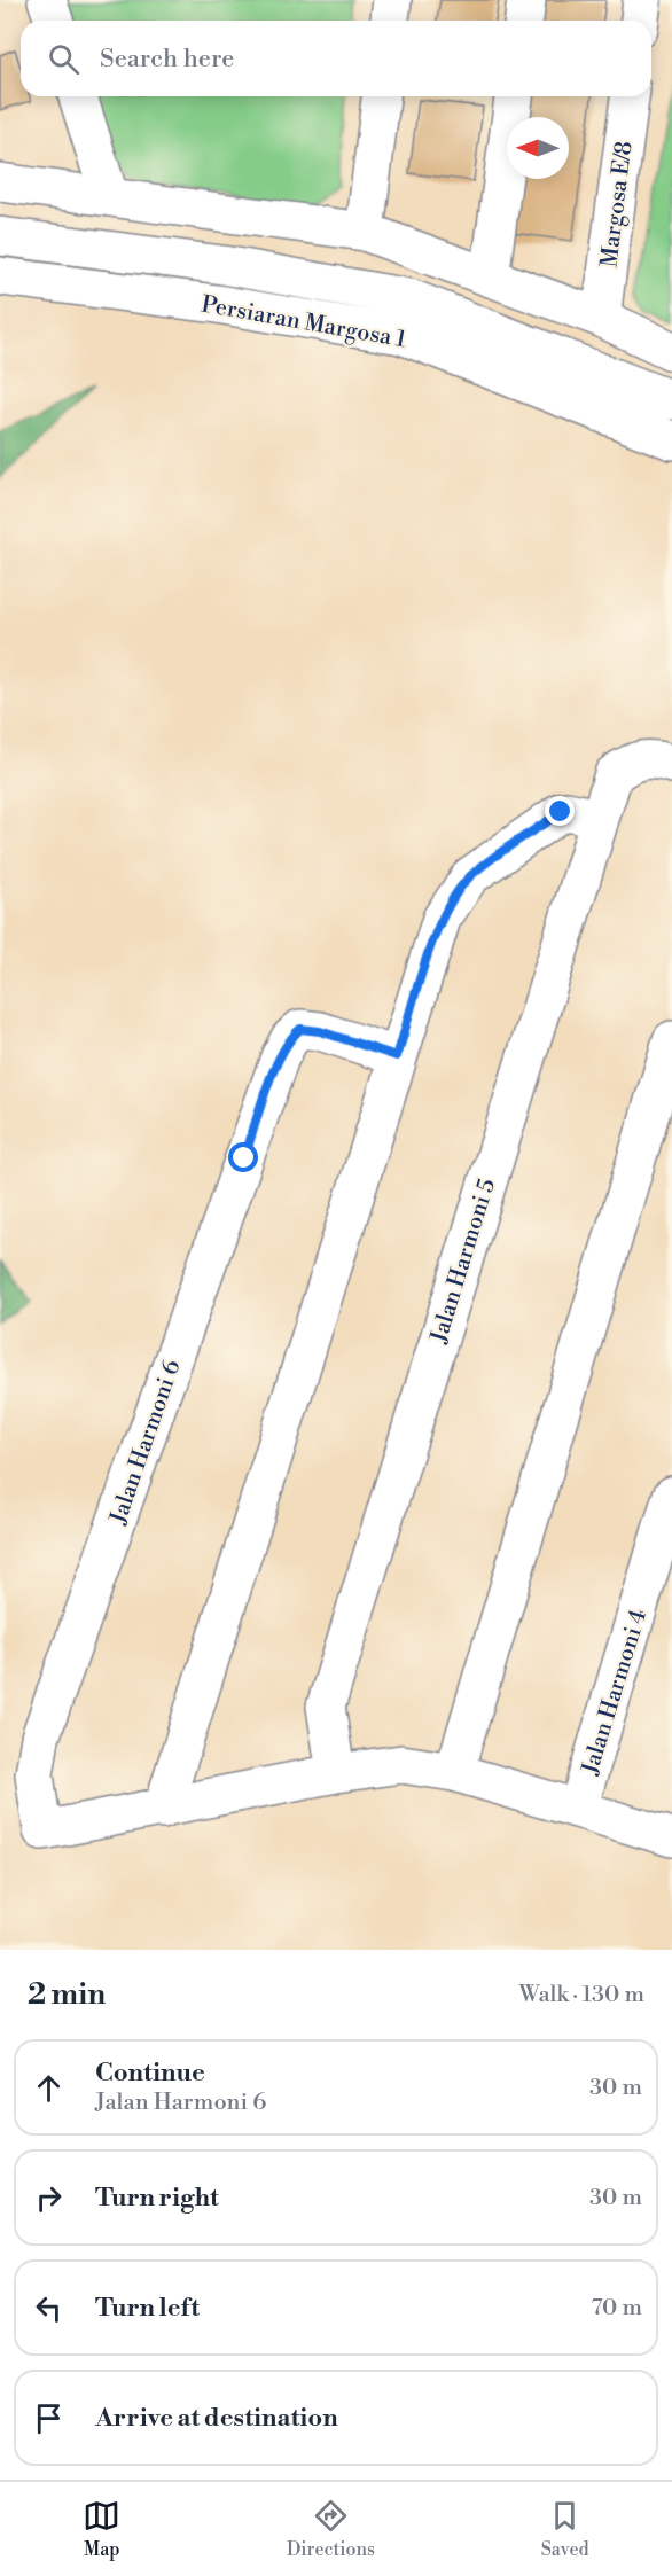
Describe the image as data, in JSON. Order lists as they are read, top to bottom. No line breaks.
{"streets":{"street":["Margosa E/8","Persiaran Margosa 1","Jalan Harmoni 5","Jalan Harmoni 6","Jalan Harmoni 4"]},"north":"left","page":{"search":"Search here","heading":["2 min","Walk · 130 m"],"list":[["Continue","Jalan Harmoni 6","30 m"],["Turn right","30 m"],["Turn left","70 m"],"Arrive at destination"],"nav":["Map","Directions","Saved"]}}
